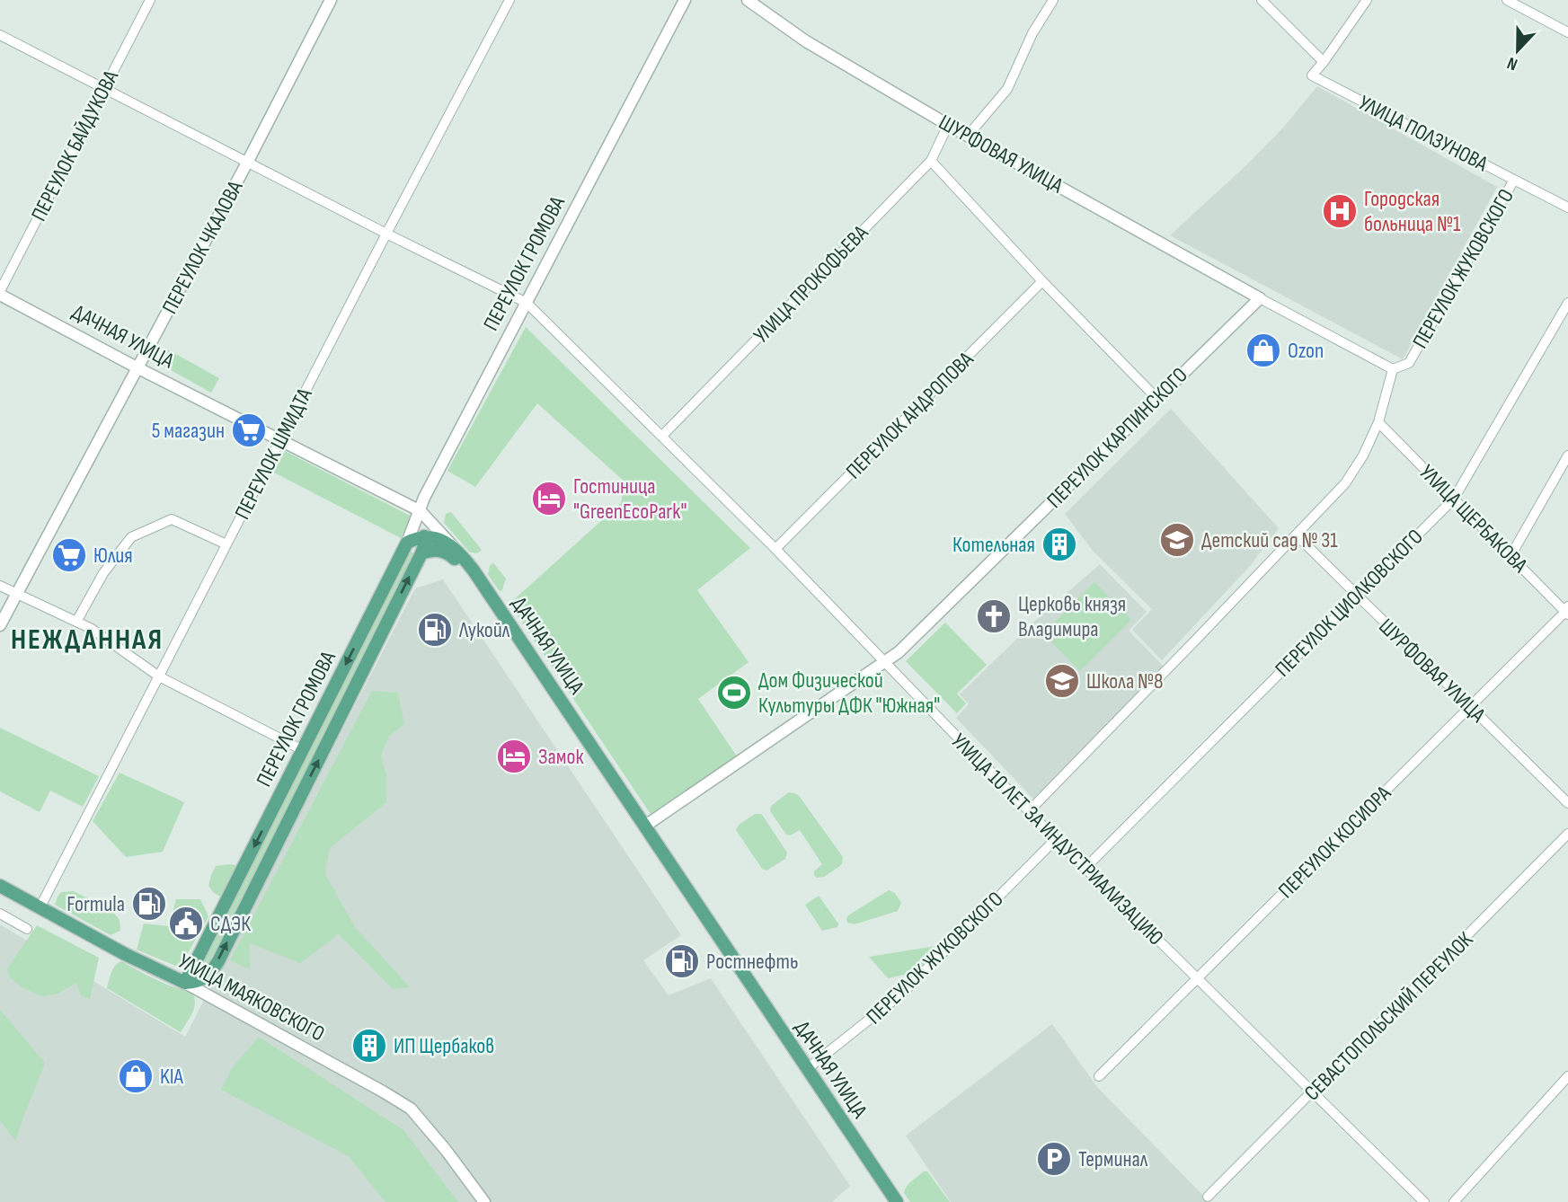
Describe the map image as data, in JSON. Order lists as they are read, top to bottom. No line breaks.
{"streets":{"main road":["ПЕРЕУЛОК ГРОМОВА","ДАЧНАЯ УЛИЦА","УЛИЦА МАЯКОВСКОГО"],"street":["УЛИЦА ПОЛЗУНОВА","ПЕРЕУЛОК БАЙДУКОВА","ШУРФОВАЯ УЛИЦА","ПЕРЕУЛОК ЧКАЛОВА","ПЕРЕУЛОК ЖУКОВСКОГО","УЛИЦА ПРОКОФЬЕВА","ПЕРЕУЛОК АНДРОПОВА","ПЕРЕУЛОК КАРПИНСКОГО","ПЕРЕУЛОК ШМИДТА","УЛИЦА ЩЕРБАКОВА","ПЕРЕУЛОК ЦИОЛКОВСКОГО","УЛИЦА 10 ЛЕТ ЗА ИНДУСТРИАЛИЗАЦИЮ","ПЕРЕУЛОК КОСИОРА","СЕВАСТОПОЛЬСКИЙ ПЕРЕУЛОК"]},"crossings":[["УЛИЦА ПОЛЗУНОВА","ПЕРЕУЛОК ЖУКОВСКОГО"],["ПЕРЕУЛОК БАЙДУКОВА","ДАЧНАЯ УЛИЦА"],["ПЕРЕУЛОК БАЙДУКОВА","УЛИЦА 10 ЛЕТ ЗА ИНДУСТРИАЛИЗАЦИЮ"],["ШУРФОВАЯ УЛИЦА","ПЕРЕУЛОК ЖУКОВСКОГО"],["ШУРФОВАЯ УЛИЦА","УЛИЦА ПРОКОФЬЕВА"],["ШУРФОВАЯ УЛИЦА","ПЕРЕУЛОК АНДРОПОВА"],["ШУРФОВАЯ УЛИЦА","ПЕРЕУЛОК КАРПИНСКОГО"],["ШУРФОВАЯ УЛИЦА","ПЕРЕУЛОК ЦИОЛКОВСКОГО"],["ШУРФОВАЯ УЛИЦА","ПЕРЕУЛОК КОСИОРА"],["ПЕРЕУЛОК ЧКАЛОВА","ДАЧНАЯ УЛИЦА"],["ПЕРЕУЛОК ЧКАЛОВА","УЛИЦА 10 ЛЕТ ЗА ИНДУСТРИАЛИЗАЦИЮ"],["ПЕРЕУЛОК ГРОМОВА","ДАЧНАЯ УЛИЦА"],["ПЕРЕУЛОК ГРОМОВА","УЛИЦА 10 ЛЕТ ЗА ИНДУСТРИАЛИЗАЦИЮ"],["ПЕРЕУЛОК ГРОМОВА","УЛИЦА МАЯКОВСКОГО"],["ПЕРЕУЛОК ЖУКОВСКОГО","ДАЧНАЯ УЛИЦА"],["ПЕРЕУЛОК ЖУКОВСКОГО","УЛИЦА ЩЕРБАКОВА"],["ПЕРЕУЛОК ЖУКОВСКОГО","УЛИЦА 10 ЛЕТ ЗА ИНДУСТРИАЛИЗАЦИЮ"],["УЛИЦА ПРОКОФЬЕВА","УЛИЦА 10 ЛЕТ ЗА ИНДУСТРИАЛИЗАЦИЮ"],["ДАЧНАЯ УЛИЦА","ПЕРЕУЛОК КАРПИНСКОГО"],["ДАЧНАЯ УЛИЦА","ПЕРЕУЛОК ШМИДТА"],["ПЕРЕУЛОК АНДРОПОВА","УЛИЦА 10 ЛЕТ ЗА ИНДУСТРИАЛИЗАЦИЮ"],["ПЕРЕУЛОК КАРПИНСКОГО","УЛИЦА 10 ЛЕТ ЗА ИНДУСТРИАЛИЗАЦИЮ"],["ПЕРЕУЛОК ШМИДТА","УЛИЦА 10 ЛЕТ ЗА ИНДУСТРИАЛИЗАЦИЮ"],["ПЕРЕУЛОК ШМИДТА","УЛИЦА МАЯКОВСКОГО"],["УЛИЦА ЩЕРБАКОВА","ПЕРЕУЛОК ЦИОЛКОВСКОГО"],["УЛИЦА ЩЕРБАКОВА","ПЕРЕУЛОК КОСИОРА"],["ПЕРЕУЛОК ЦИОЛКОВСКОГО","УЛИЦА 10 ЛЕТ ЗА ИНДУСТРИАЛИЗАЦИЮ"],["УЛИЦА 10 ЛЕТ ЗА ИНДУСТРИАЛИЗАЦИЮ","ПЕРЕУЛОК КОСИОРА"],["УЛИЦА 10 ЛЕТ ЗА ИНДУСТРИАЛИЗАЦИЮ","СЕВАСТОПОЛЬСКИЙ ПЕРЕУЛОК"]],"districts":["НЕЖДАННАЯ"],"places":{"hospital":["Городская больница №1"],"shop":["Ozon","KIA"],"supermarket":["5 магазин","Юлия"],"hotel":["Гостиница \"GreenEcoPark\"","Замок"],"school or university":["Детский сад № 31","Школа №8"],"building":["Котельная","ИП Щербаков"],"church":["Церковь князя Владимира"],"fuel station":["Лукойл","Formula","Ростнефть"],"sports":["Дом Физической Культуры ДФК \"Южная\""],"public building":["СДЭК"],"parking":["Терминал"]},"north":"bottom"}
